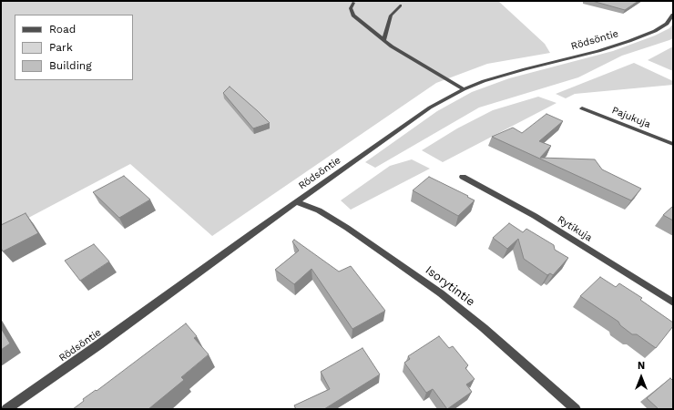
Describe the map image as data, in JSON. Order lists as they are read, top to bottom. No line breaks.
{"streets":{"street":["Rödsöntie","Pajukuja","Rytikuja","Isorytintie"]},"crossings":[["Rödsöntie","Isorytintie"]],"legend":["Road","Park","Building"],"north":"top"}
